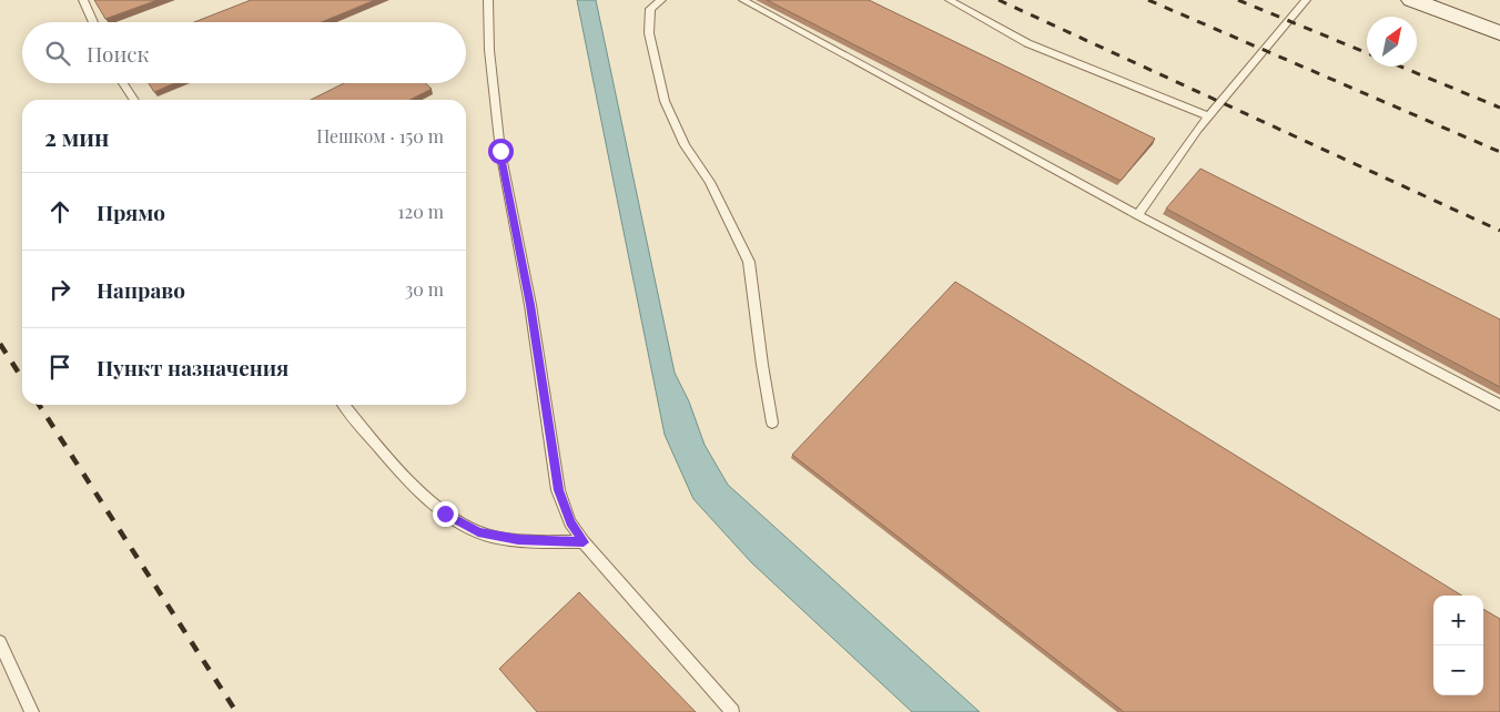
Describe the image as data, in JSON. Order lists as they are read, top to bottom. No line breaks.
{"north":"top right","page":{"search":"Поиск","heading":["2 мин","Пешком · 150 m"],"list":[["Прямо","120 m"],["Направо","30 m"],"Пункт назначения"],"map_buttons":["+","−"]}}
